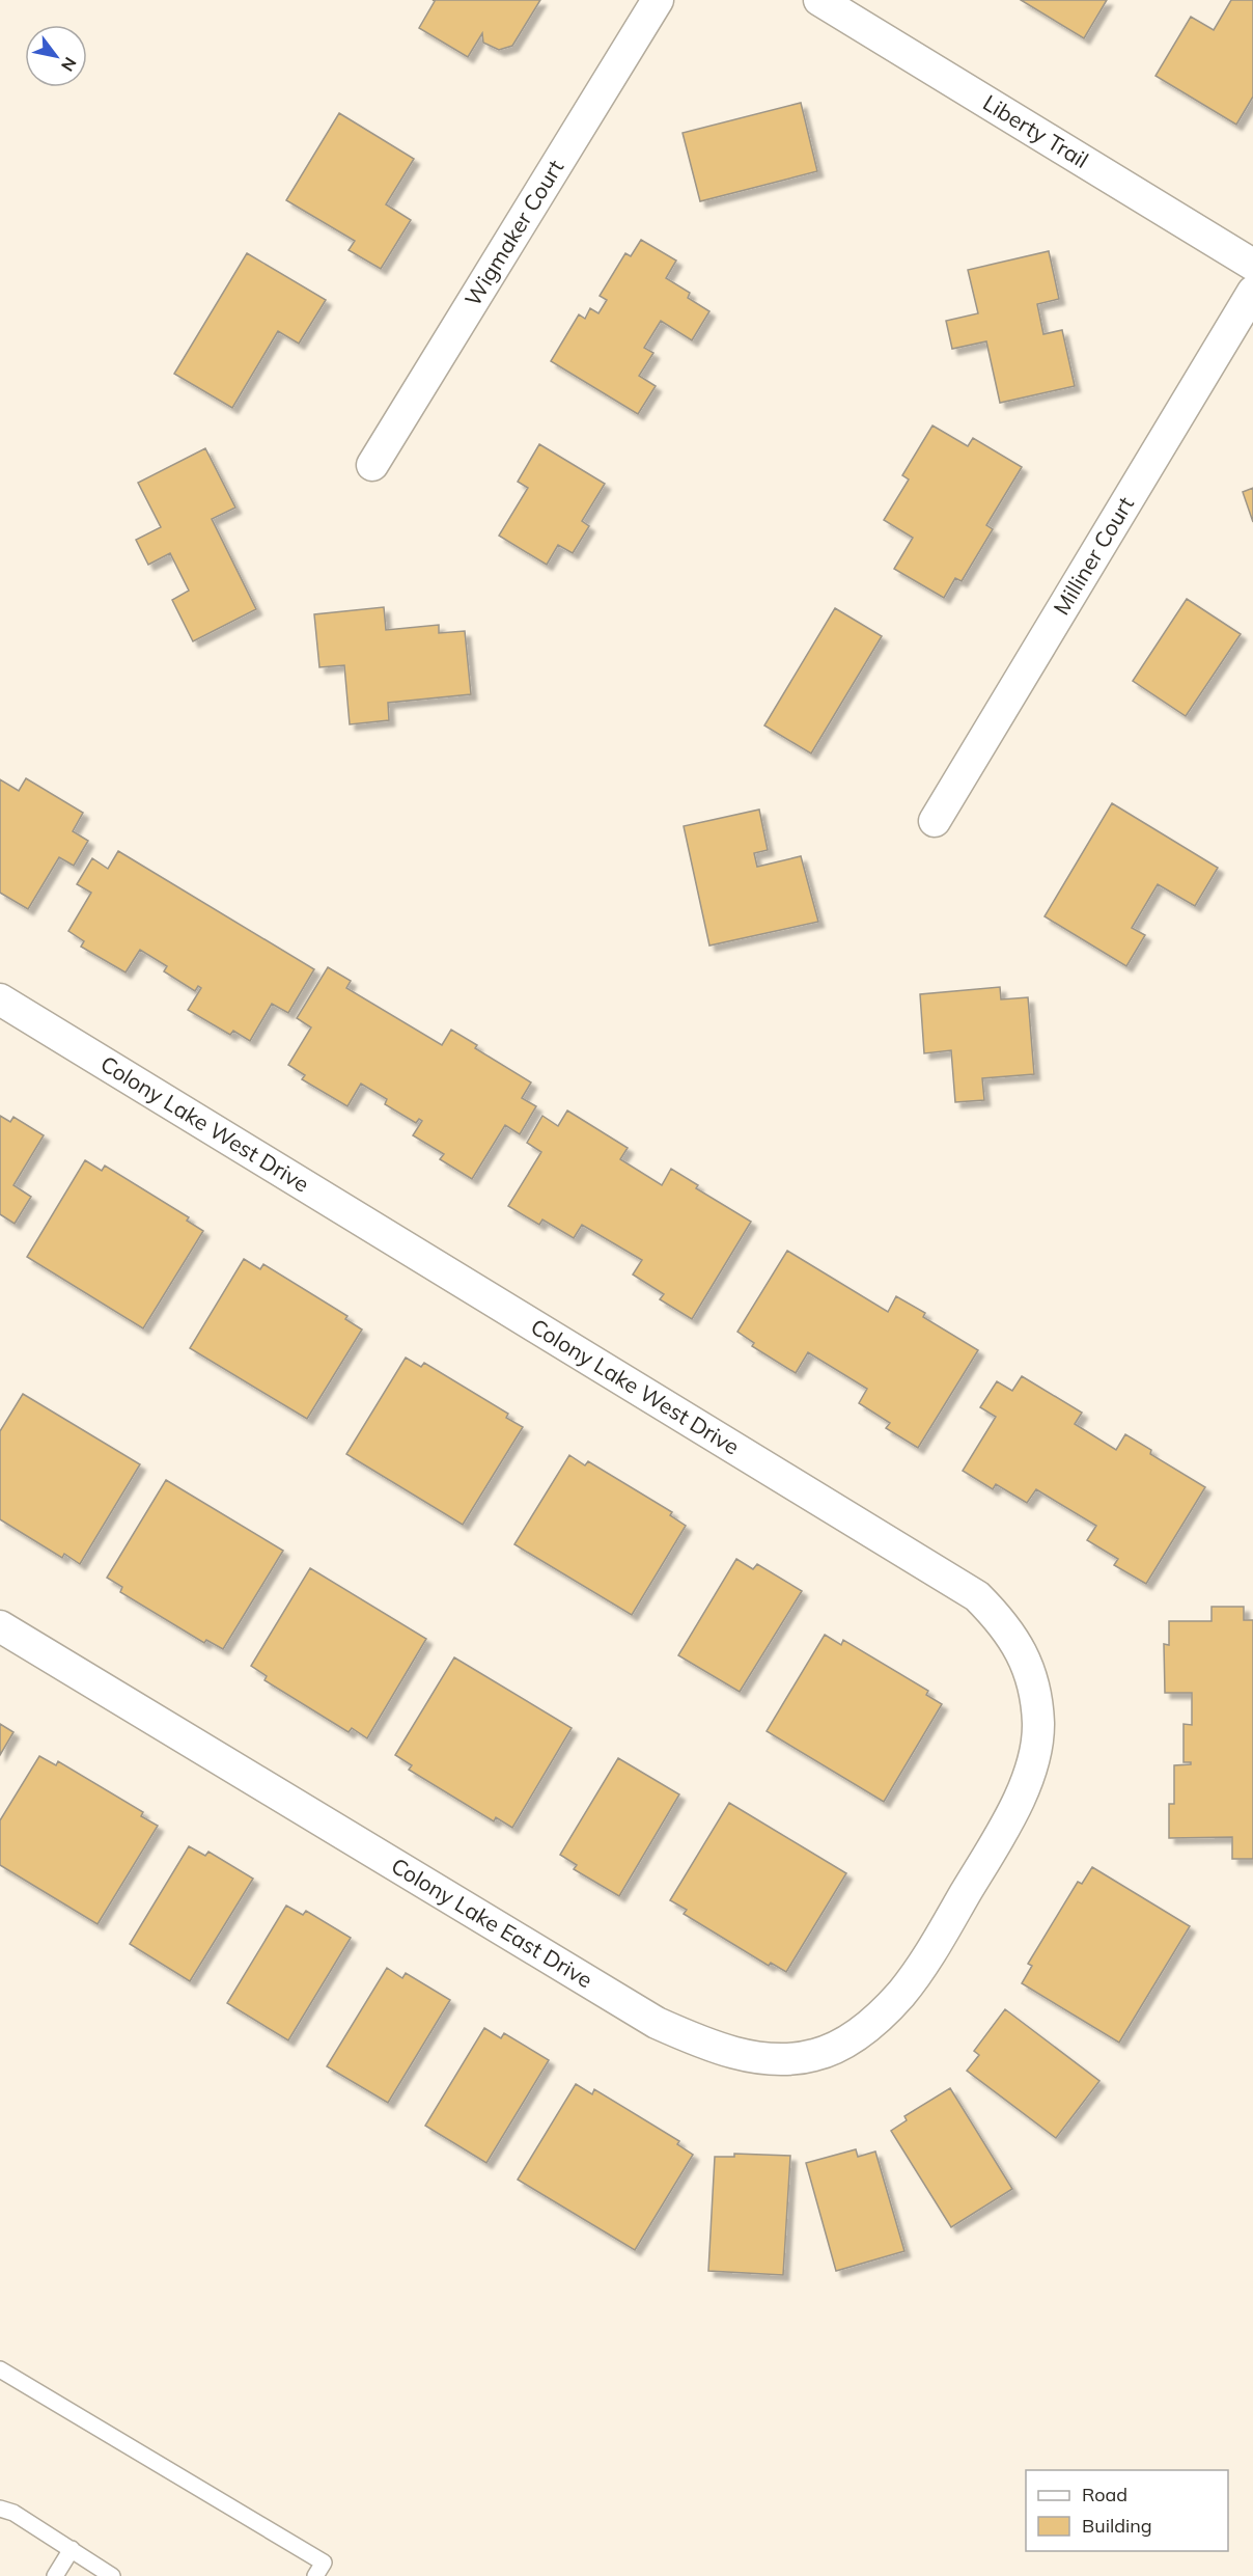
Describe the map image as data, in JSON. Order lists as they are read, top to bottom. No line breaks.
{"streets":{"street":["Liberty Trail","Wigmaker Court","Milliner Court","Colony Lake West Drive","Colony Lake East Drive"]},"crossings":[["Colony Lake West Drive","Colony Lake East Drive"]],"legend":["Road","Building"],"north":"bottom right"}
